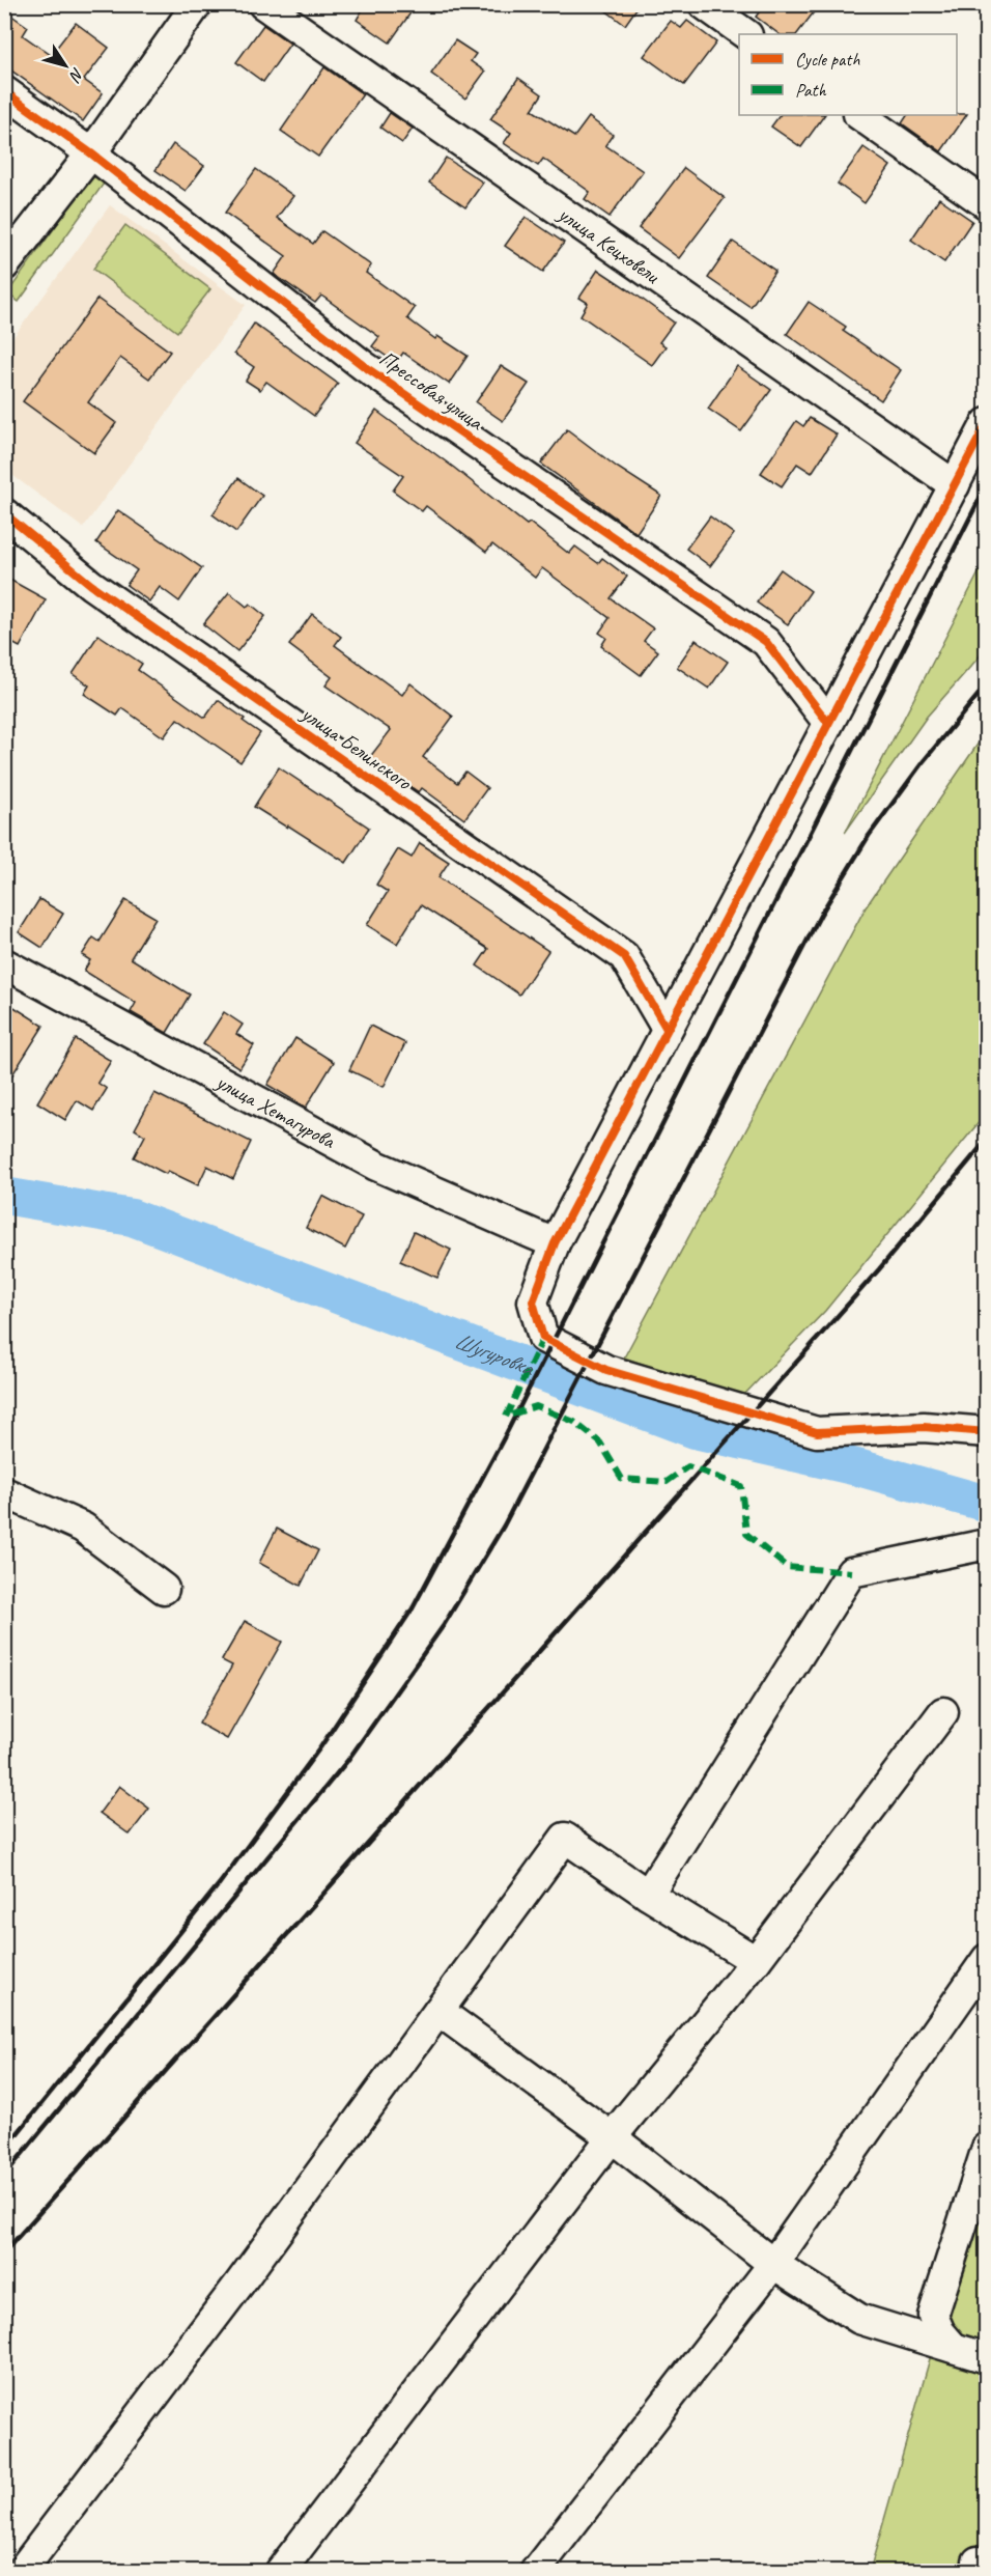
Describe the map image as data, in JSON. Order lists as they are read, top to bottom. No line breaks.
{"streets":{"street":["улица Кецховели","Прессовая улица","улица Белинского","улица Хетагурова"]},"water":["Шугуровка"],"legend":["Cycle path","Path"],"north":"bottom right"}
